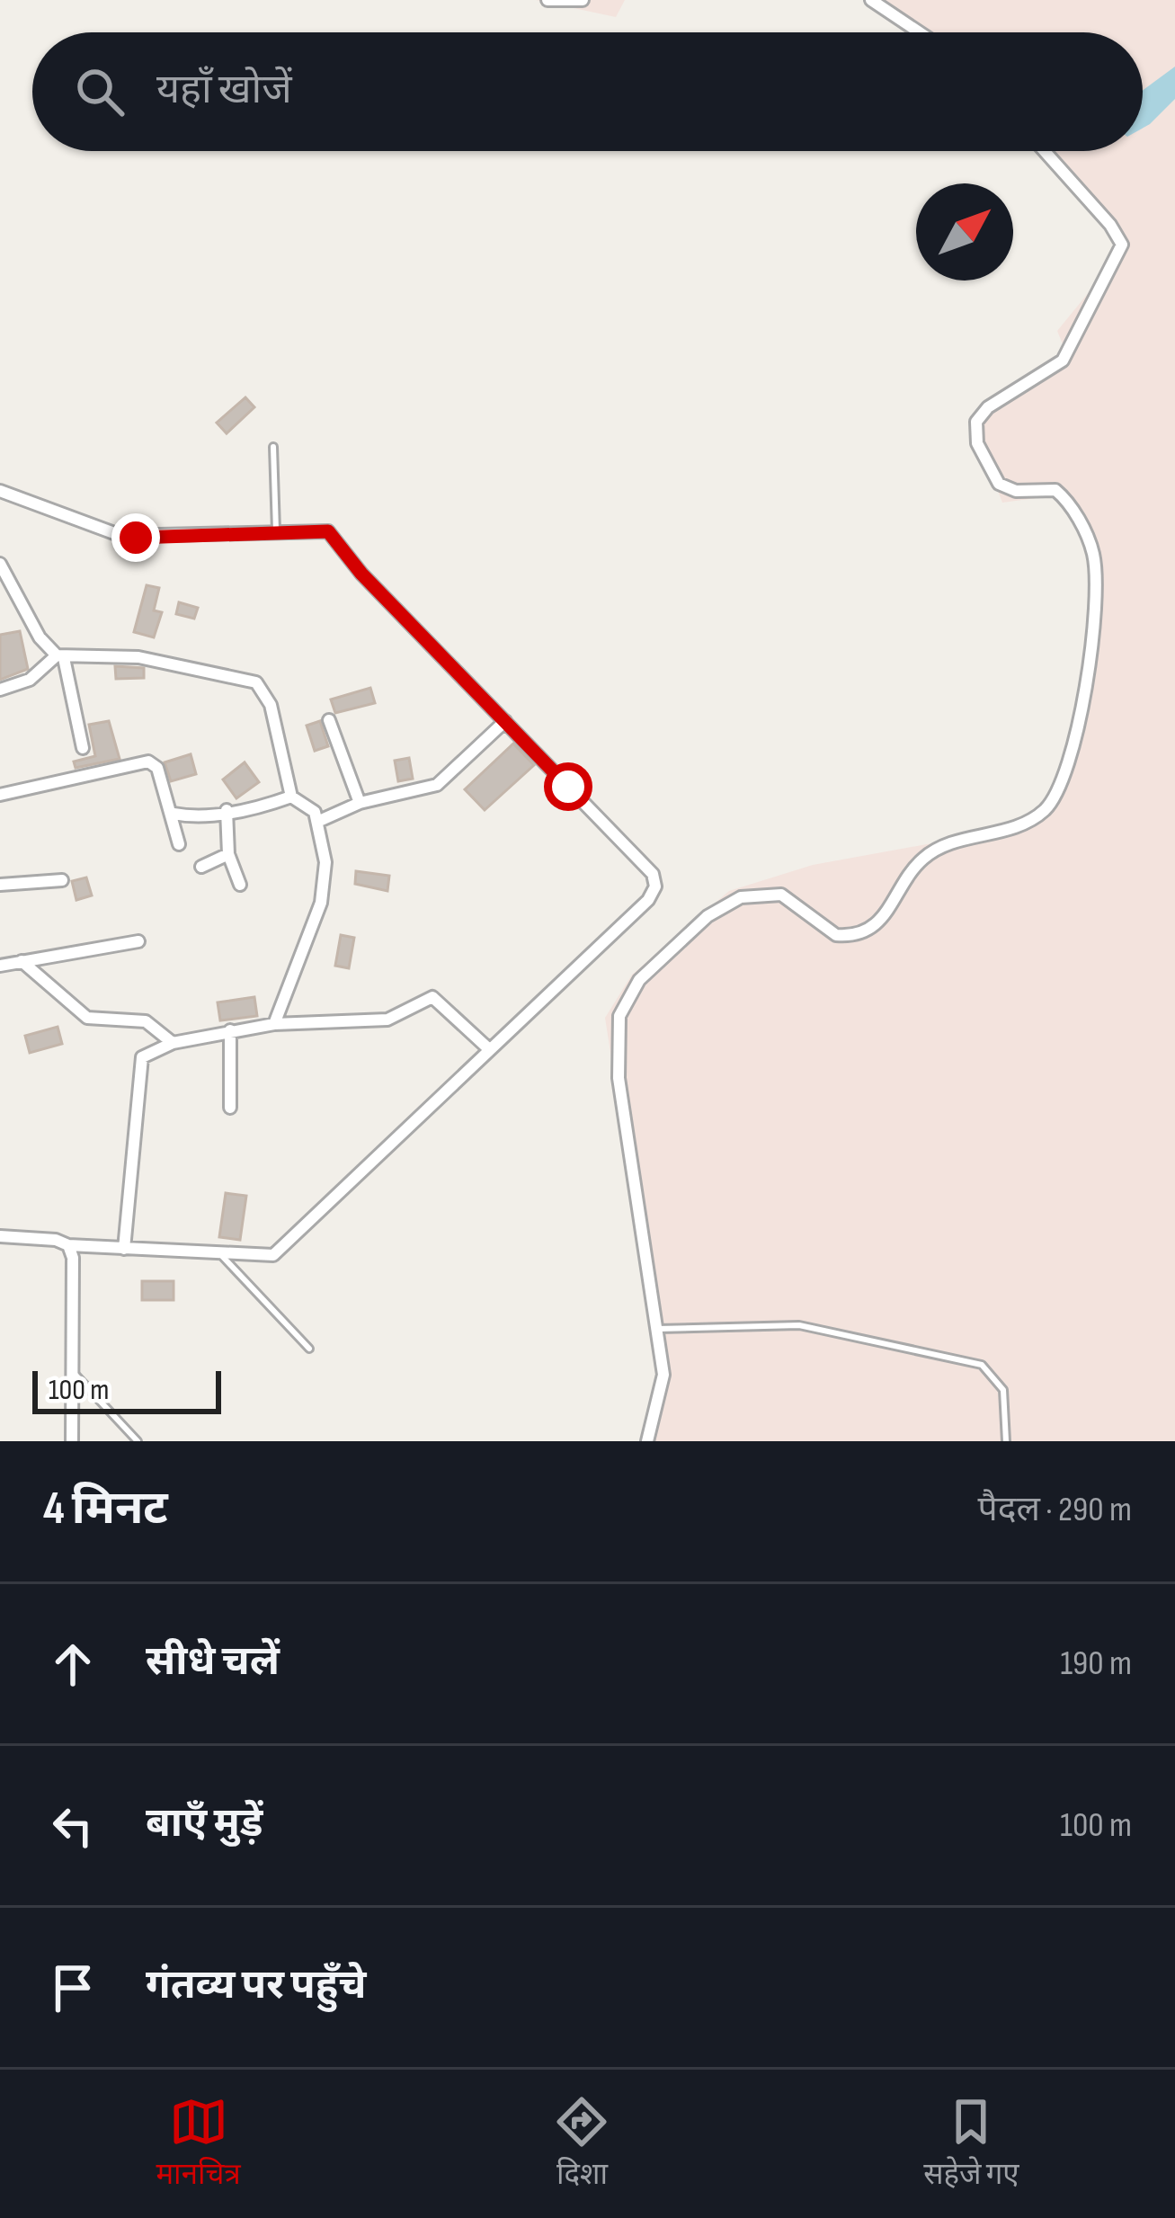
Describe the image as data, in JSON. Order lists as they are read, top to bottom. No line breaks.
{"scale_bar":"100 m","north":"top right","page":{"search":"यहाँ खोजें","scale":"100 m","heading":["4 मिनट","पैदल · 290 m"],"list":[["सीधे चलें","190 m"],["बाएँ मुड़ें","100 m"],"गंतव्य पर पहुँचे"],"nav":["मानचित्र","दिशा","सहेजे गए"]}}
